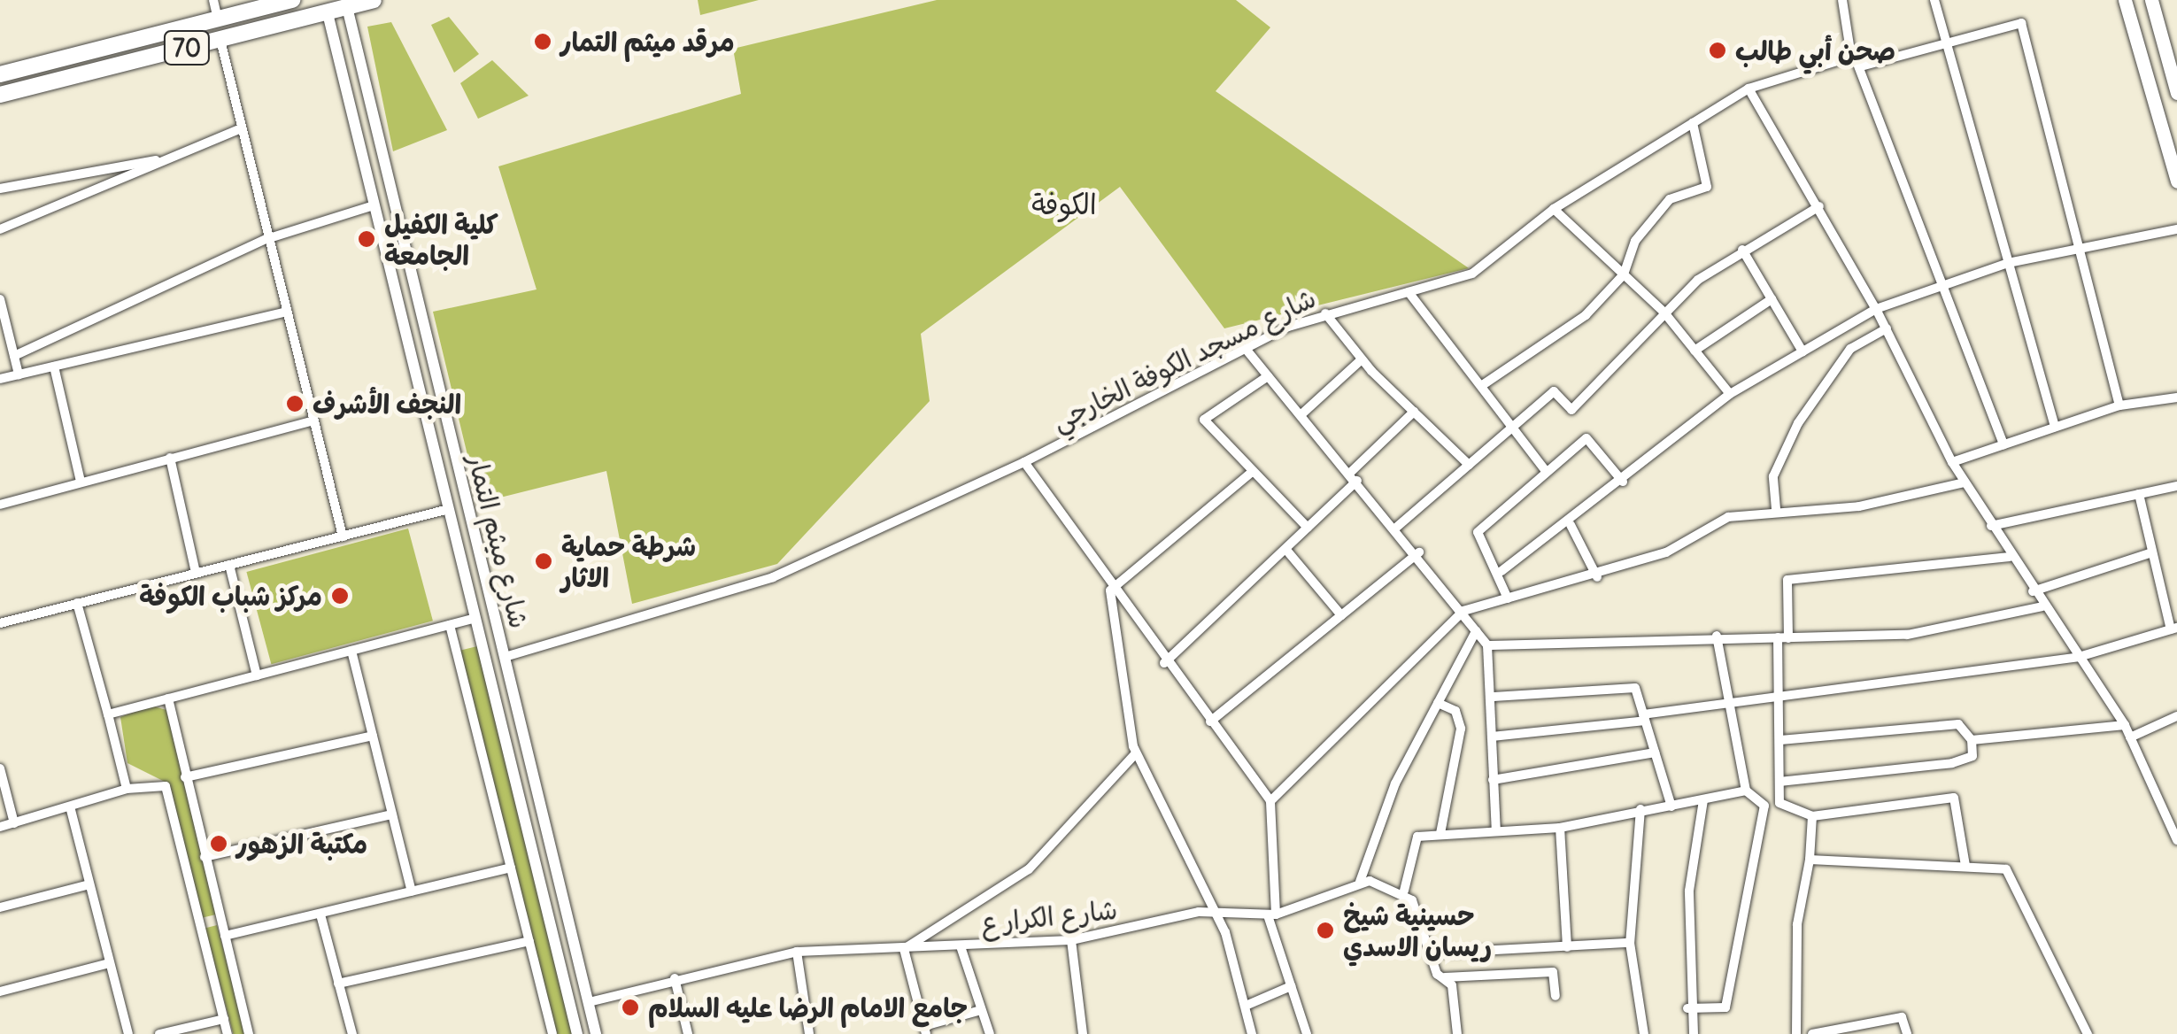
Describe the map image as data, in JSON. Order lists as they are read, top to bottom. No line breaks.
{"streets":{"highway":["70"],"street":["شارع مسجد الكوفة الخارجي","شارع ميثم التمار","شارع الكرار ع"]},"crossings":[["70","شارع ميثم التمار"],["شارع مسجد الكوفة الخارجي","شارع ميثم التمار"],["شارع ميثم التمار","شارع الكرار ع"]],"districts":["الكوفة"],"places":["مرقد ميثم التمار","صحن أبي طالب","كلية الكفيل الجامعة","النجف الأشرف","شرطة حماية الاثار","مركز شباب الكوفة","مكتبة الزهور","حسينية شيخ ريسان الاسدي","جامع الامام الرضا عليه السلام"]}
